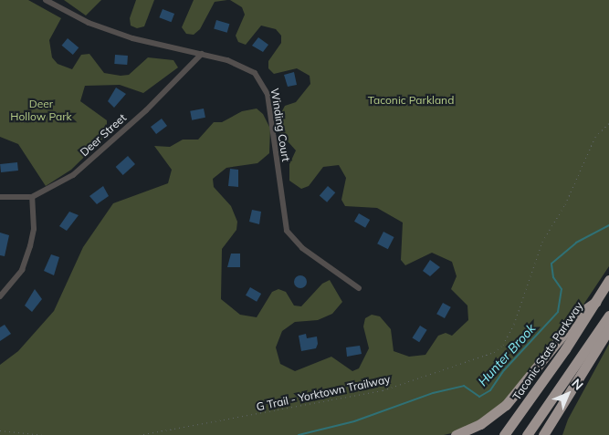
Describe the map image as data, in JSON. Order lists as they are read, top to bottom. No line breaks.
{"streets":{"highway":["Taconic State Parkway"],"street":["Winding Court","Deer Street"],"path":["G Trail - Yorktown Trailway"]},"crossings":[["Winding Court","Deer Street"]],"water":["Hunter Brook"],"parks":["Taconic Parkland","Deer Hollow Park"],"north":"top right"}
